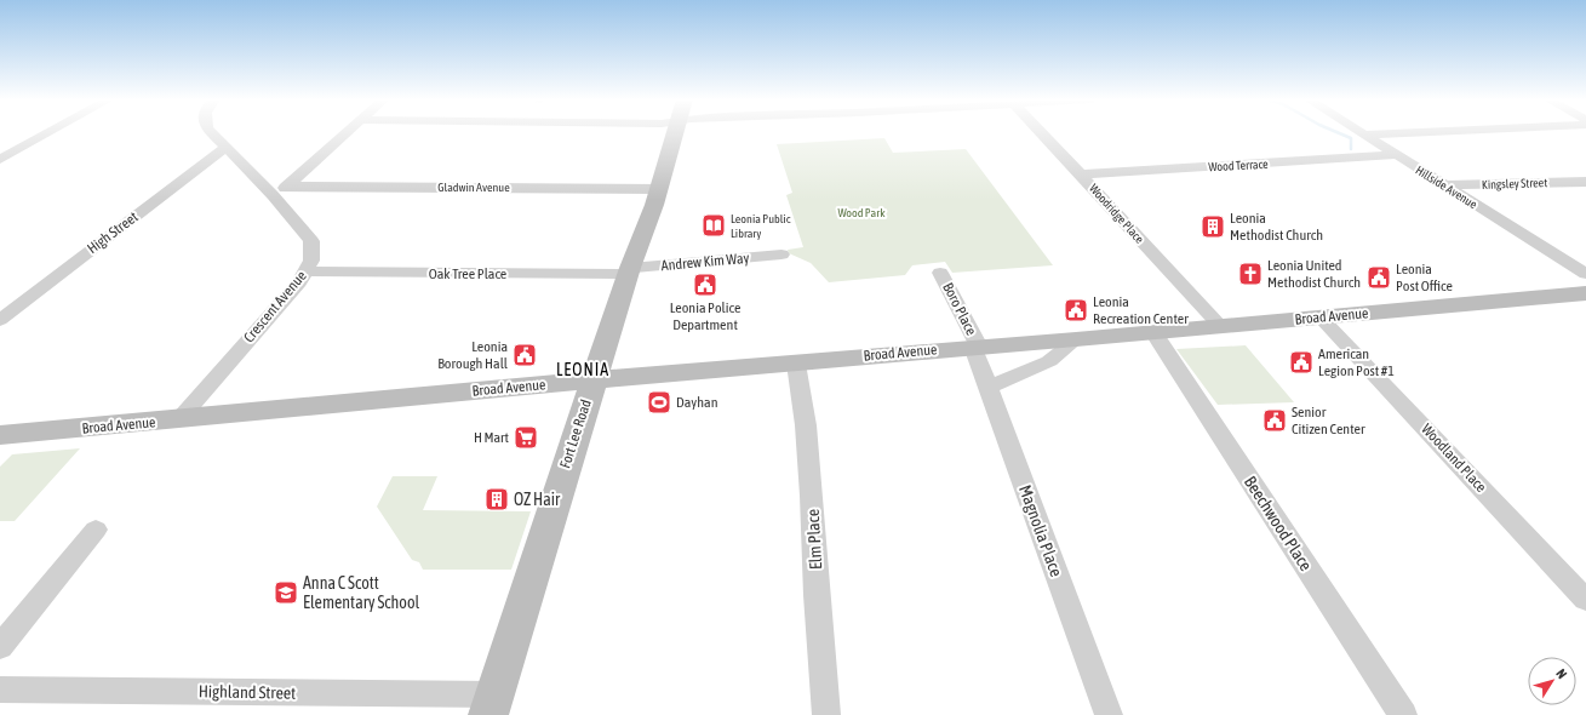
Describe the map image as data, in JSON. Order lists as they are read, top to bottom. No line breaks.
{"streets":{"main road":["Broad Avenue","Fort Lee Road"],"street":["Wood Terrace","Kingsley Street","Gladwin Avenue","Hillside Avenue","Woodridge Place","High Street","Andrew Kim Way","Oak Tree Place","Crescent Avenue","Boro Place","Woodland Place","Beechwood Place","Magnolia Place","Elm Place","Highland Street"]},"crossings":[["Wood Terrace","Hillside Avenue"],["Wood Terrace","Woodridge Place"],["Kingsley Street","Hillside Avenue"],["Gladwin Avenue","Fort Lee Road"],["Woodridge Place","Broad Avenue"],["High Street","Crescent Avenue"],["Andrew Kim Way","Oak Tree Place"],["Andrew Kim Way","Fort Lee Road"],["Oak Tree Place","Crescent Avenue"],["Oak Tree Place","Fort Lee Road"],["Crescent Avenue","Broad Avenue"],["Boro Place","Broad Avenue"],["Boro Place","Magnolia Place"],["Broad Avenue","Fort Lee Road"],["Broad Avenue","Woodland Place"],["Broad Avenue","Beechwood Place"],["Broad Avenue","Magnolia Place"],["Broad Avenue","Elm Place"],["Fort Lee Road","Highland Street"]],"districts":["LEONIA"],"parks":["Wood Park"],"places":{"library":["Leonia Public Library"],"building":["Leonia Methodist Church","OZ Hair"],"church":["Leonia United Methodist Church"],"public building":["Leonia Post Office","Leonia Police Department","Leonia Recreation Center","Leonia Borough Hall","American Legion Post #1","Senior Citizen Center"],"sports":["Dayhan"],"supermarket":["H Mart"],"school or university":["Anna C Scott Elementary School"]},"north":"top right"}
